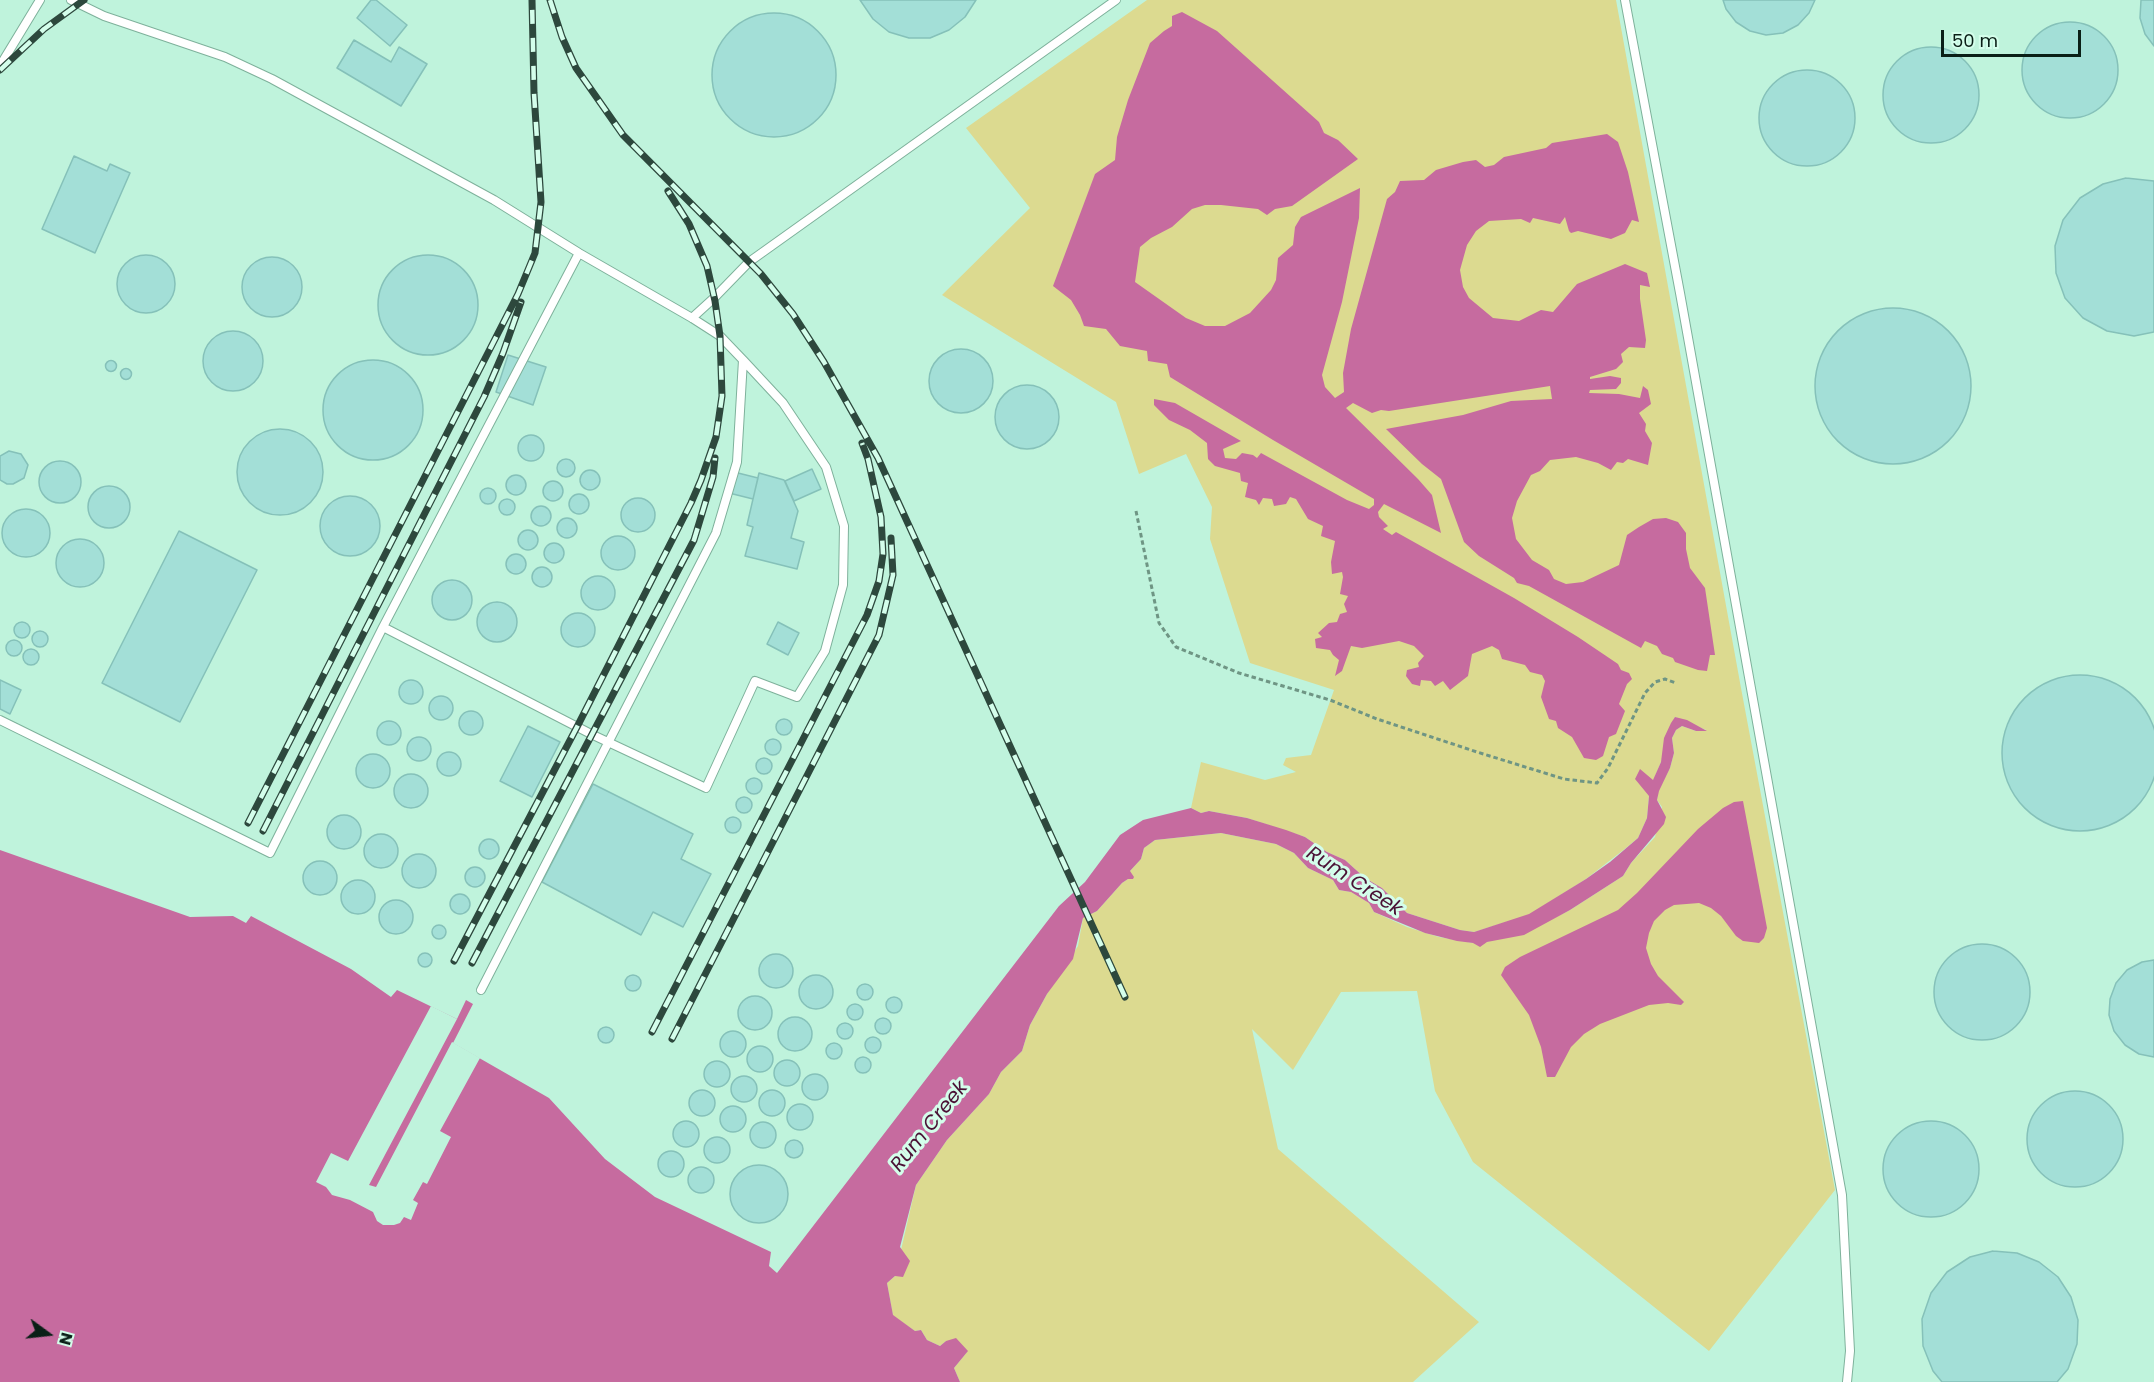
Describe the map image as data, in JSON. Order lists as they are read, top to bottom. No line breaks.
{"water":["Rum Creek"],"scale_bar":"50 m","north":"right"}
